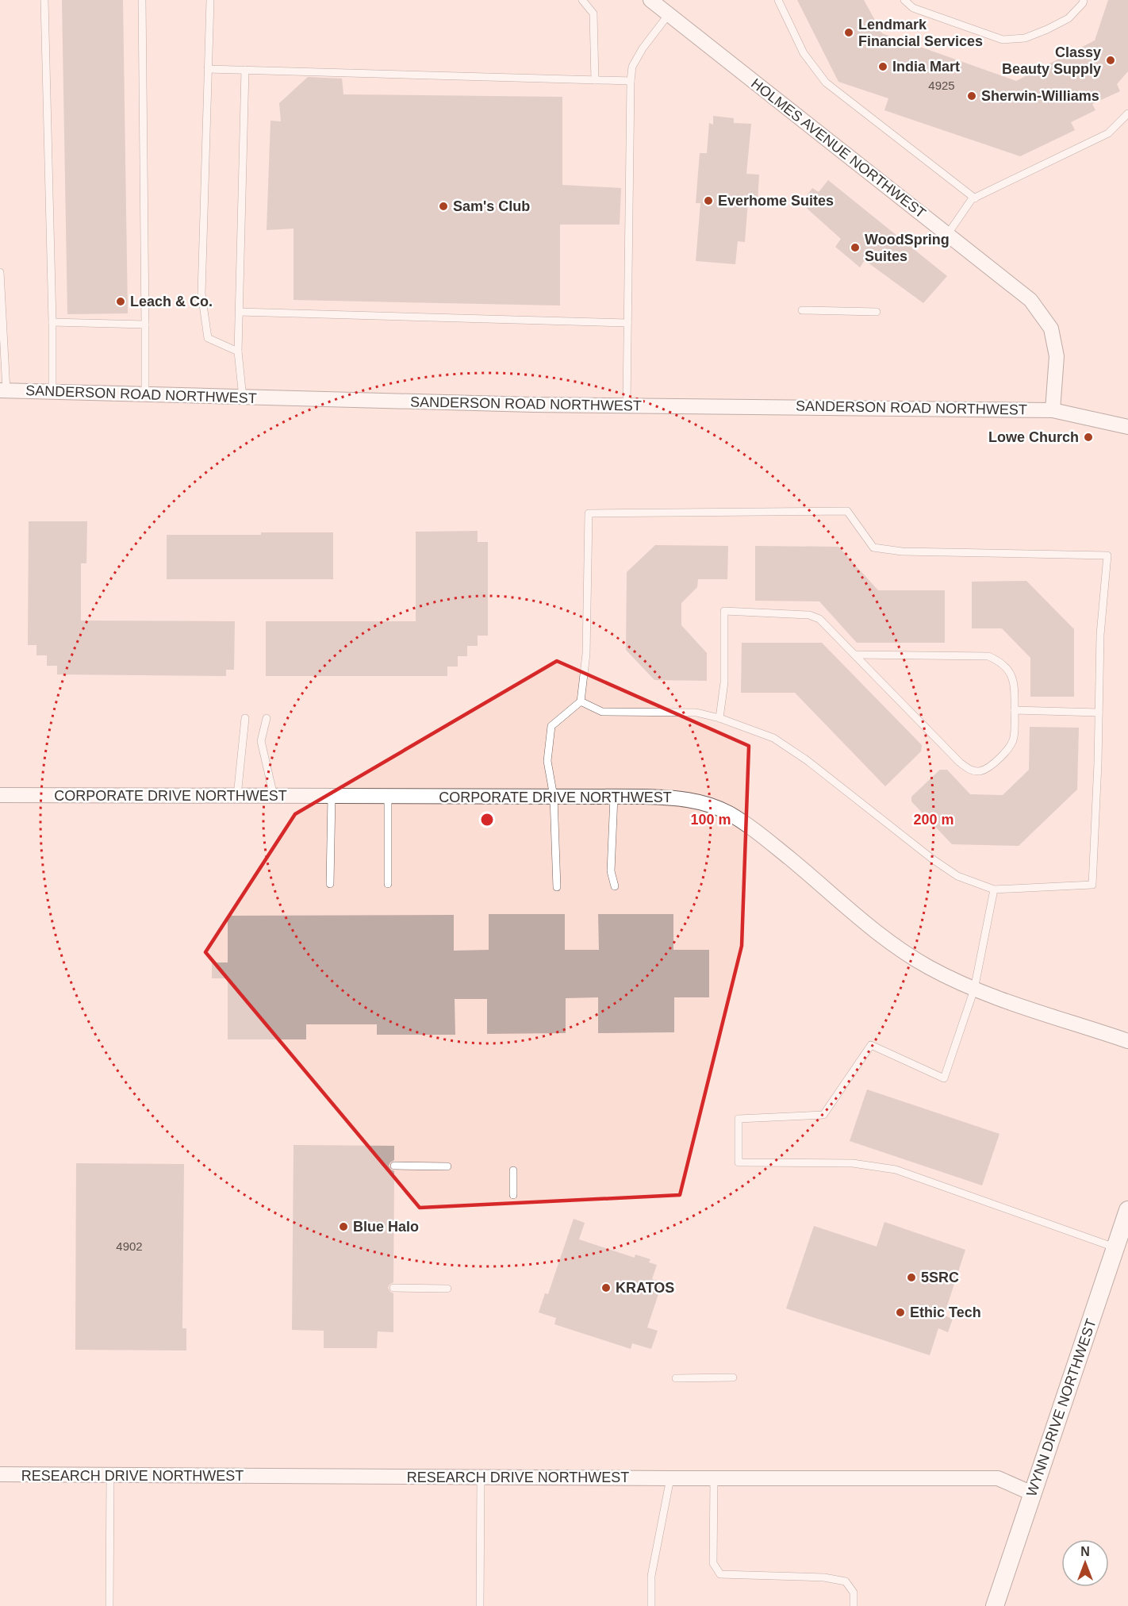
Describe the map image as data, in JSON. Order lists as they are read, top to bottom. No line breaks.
{"streets":{"street":["HOLMES AVENUE NORTHWEST","SANDERSON ROAD NORTHWEST","CORPORATE DRIVE NORTHWEST","WYNN DRIVE NORTHWEST","RESEARCH DRIVE NORTHWEST"]},"crossings":[["HOLMES AVENUE NORTHWEST","SANDERSON ROAD NORTHWEST"],["WYNN DRIVE NORTHWEST","RESEARCH DRIVE NORTHWEST"]],"places":["Lendmark Financial Services","Classy Beauty Supply","India Mart","Sherwin-Williams","Everhome Suites","Sam's Club","WoodSpring Suites","Leach & Co.","Lowe Church","Blue Halo","5SRC","KRATOS","Ethic Tech"],"house_numbers":["4925","4902"],"north":"top","rings":["100 m","200 m"]}
